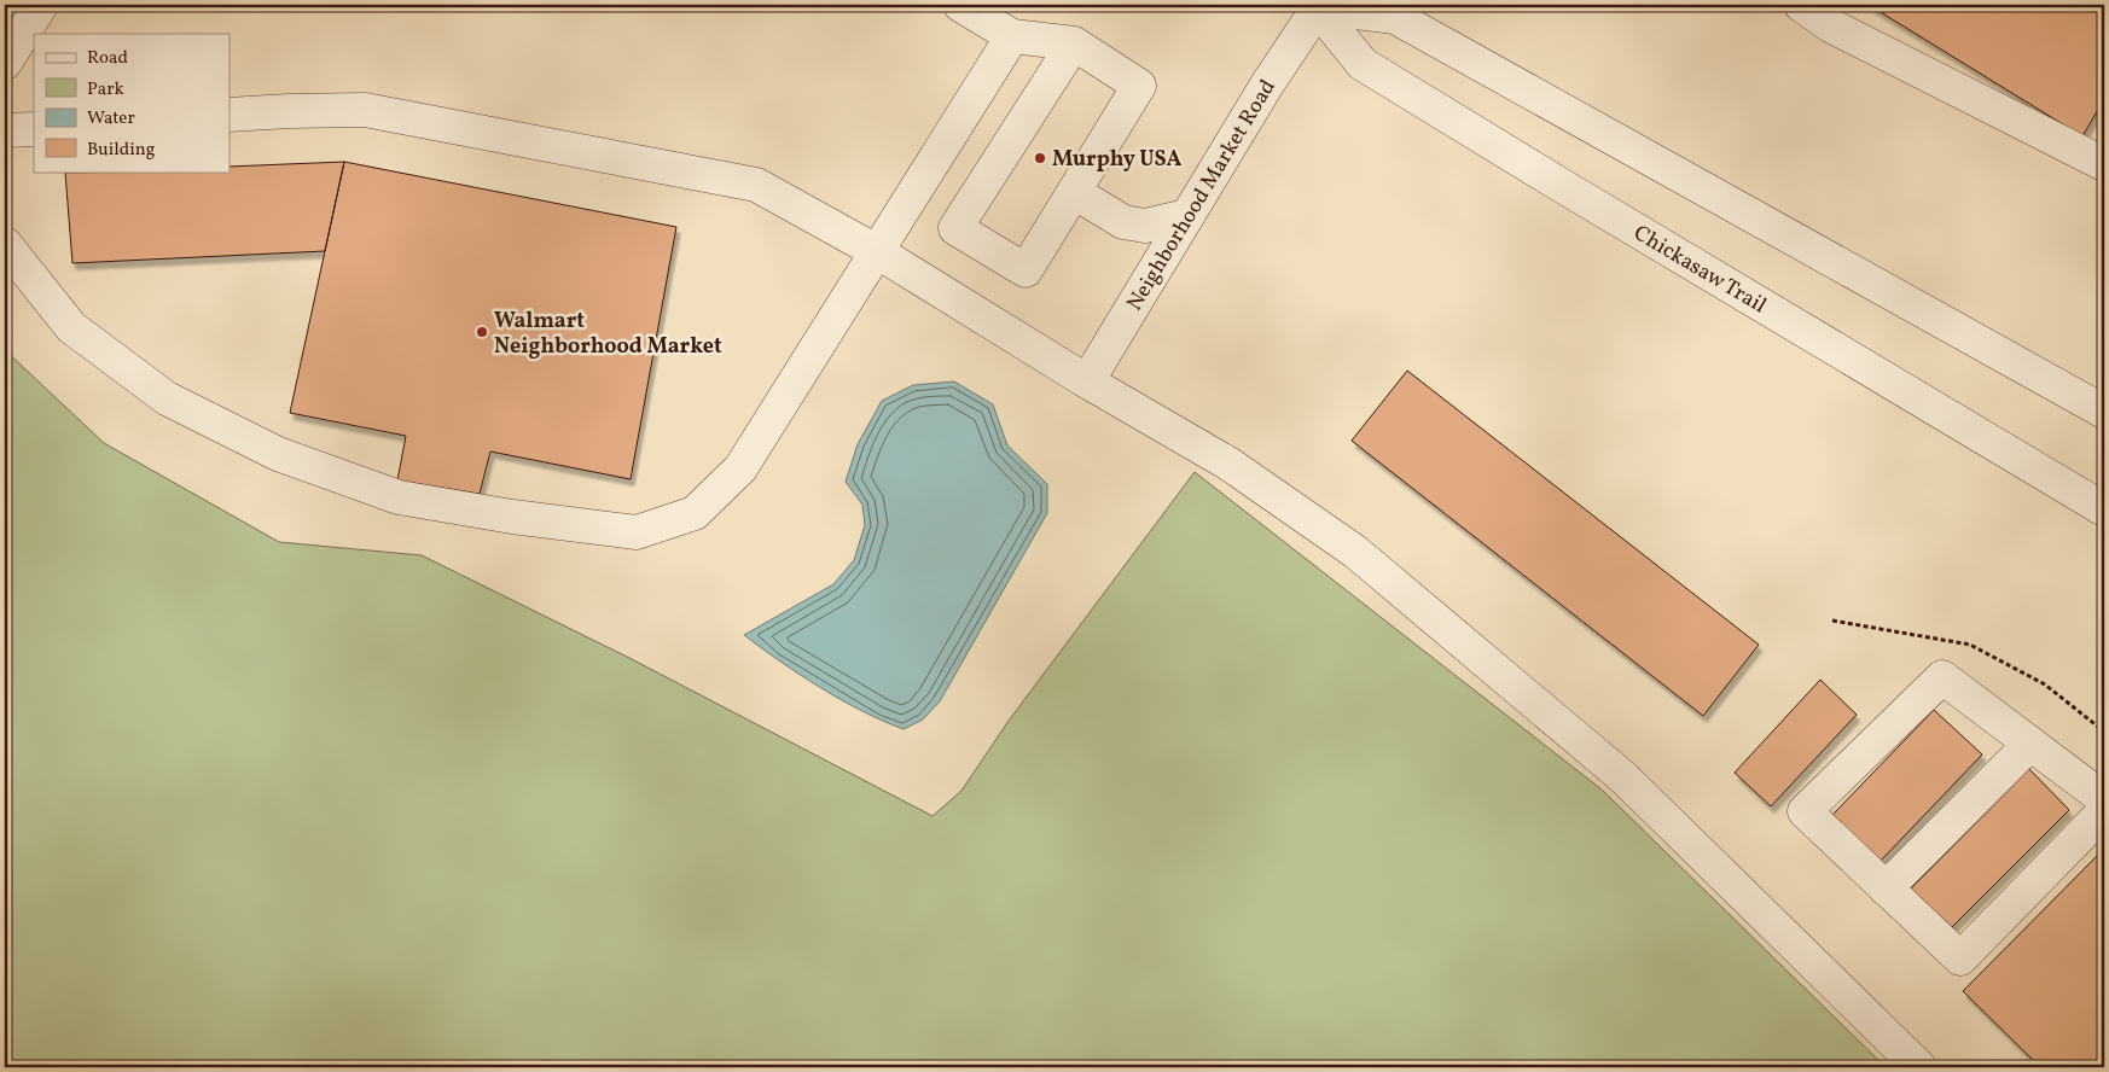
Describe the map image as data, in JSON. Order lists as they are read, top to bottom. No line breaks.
{"streets":{"street":["Neighborhood Market Road","Chickasaw Trail"]},"crossings":[["Neighborhood Market Road","Chickasaw Trail"]],"places":["Murphy USA","Walmart Neighborhood Market"],"legend":["Road","Park","Water","Building"]}
